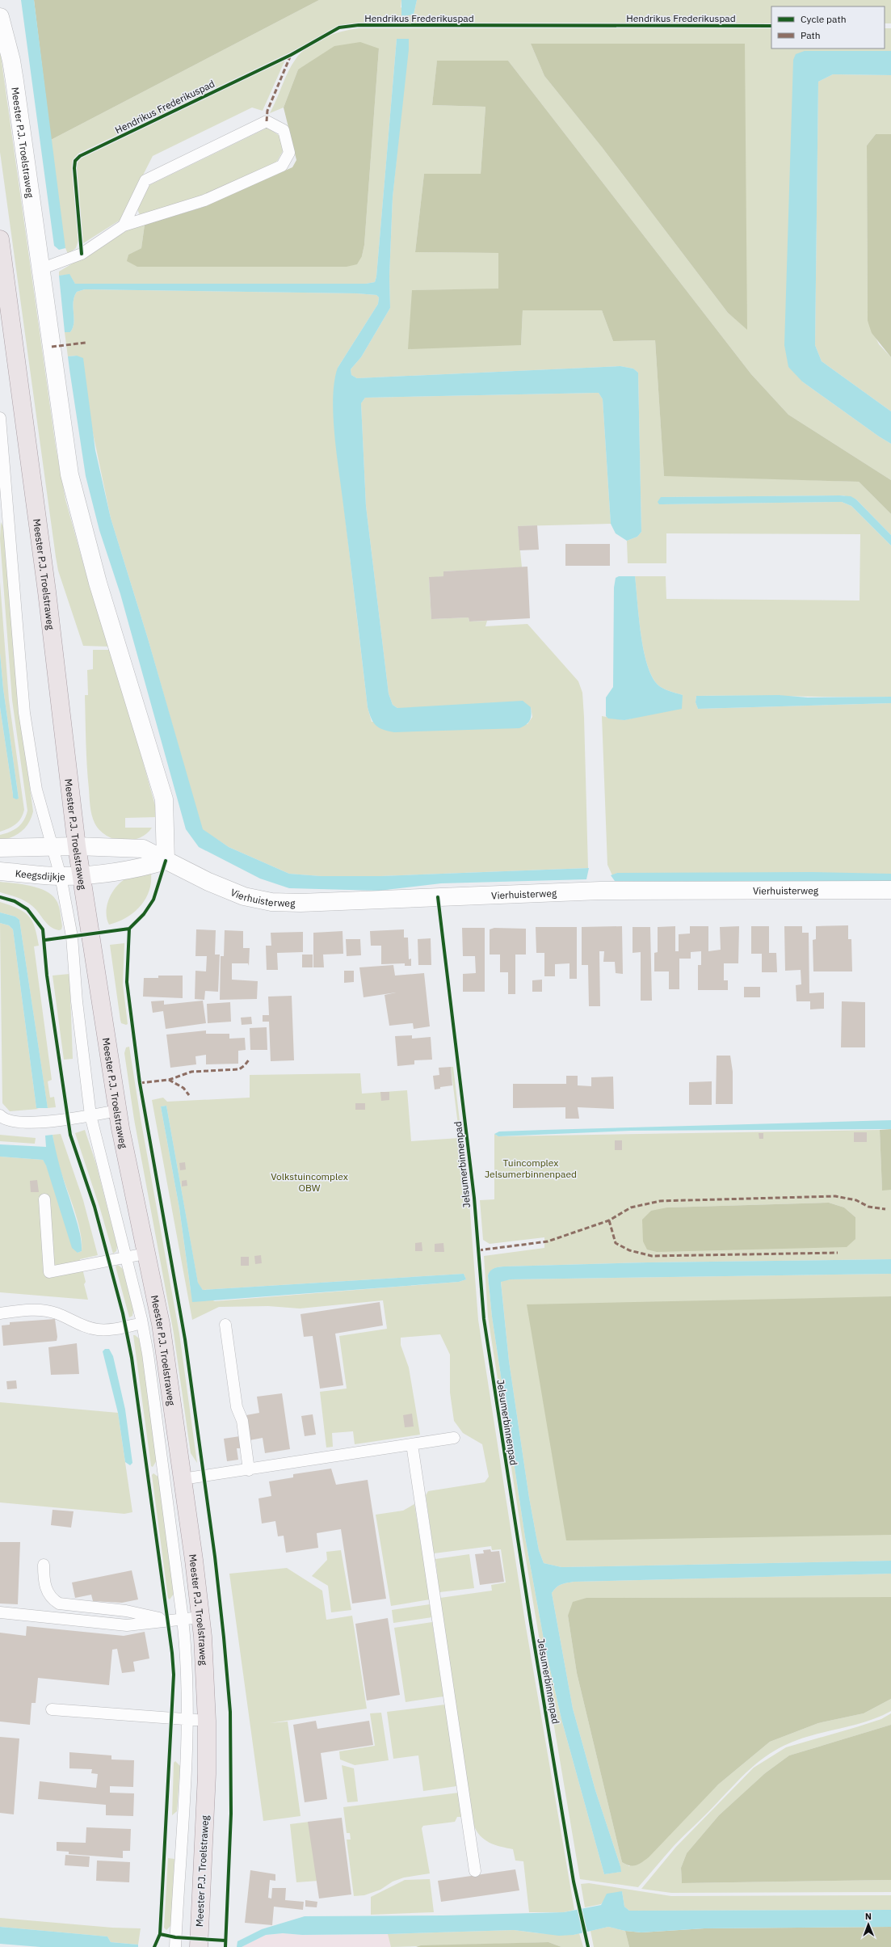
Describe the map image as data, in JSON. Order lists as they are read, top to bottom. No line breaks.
{"streets":{"main road":["Meester P.J. Troelstraweg"],"street":["Keegsdijkje","Vierhuisterweg"],"cycle path":["Hendrikus Frederikuspad","Jelsumerbinnenpad"]},"crossings":[["Meester P.J. Troelstraweg","Keegsdijkje"],["Meester P.J. Troelstraweg","Vierhuisterweg"]],"parks":["Tuincomplex Jelsumerbinnenpaed","Volkstuincomplex OBW"],"legend":["Cycle path","Path"],"north":"top"}
